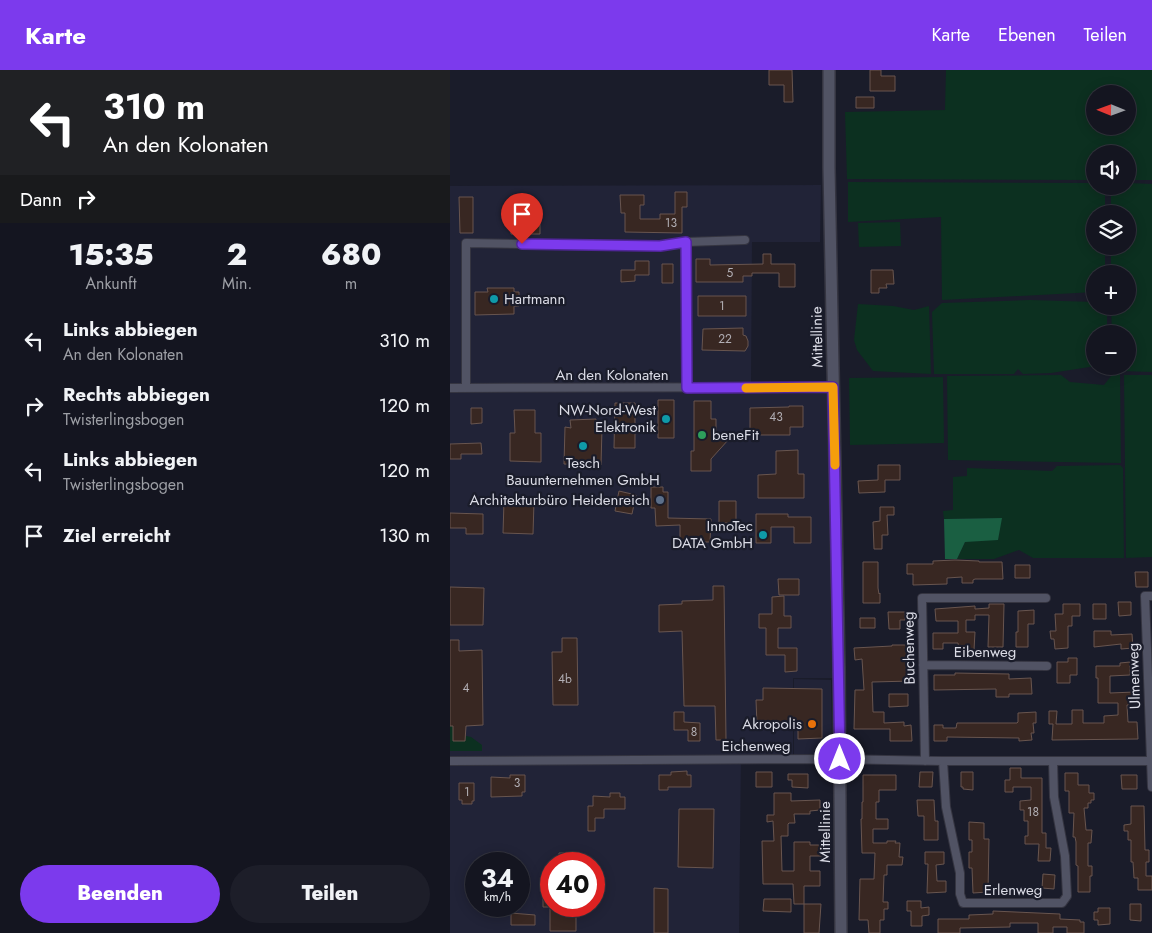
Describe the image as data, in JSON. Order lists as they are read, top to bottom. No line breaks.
{"streets":{"street":["Mittellinie","An den Kolonaten","Buchenweg","Eibenweg","Ulmenweg","Eichenweg","Erlenweg"]},"crossings":[["Mittellinie","An den Kolonaten"],["Mittellinie","Eichenweg"],["Buchenweg","Eibenweg"],["Buchenweg","Eichenweg"],["Ulmenweg","Eichenweg"],["Eichenweg","Erlenweg"]],"places":["Hartmann","NW-Nord-West Elektronik","beneFit","Tesch Bauunternehmen GmbH","Architekturbüro Heidenreich","InnoTec DATA GmbH","Akropolis"],"house_numbers":["13","5","1","22","43","4b","4","8","3","1","18"],"north":"left","page":{"header":"Karte","nav":["Karte","Ebenen","Teilen"],"turn":["310 m","An den Kolonaten"],"map_buttons":["+","−"],"then":"Dann","eta":["15:35","Ankunft","2","Min.","680","m"],"list":[{"name":"Links abbiegen","note":"An den Kolonaten","value":"310 m"},{"name":"Rechts abbiegen","note":"Twisterlingsbogen","value":"120 m"},{"name":"Links abbiegen","note":"Twisterlingsbogen","value":"120 m"},{"name":"Ziel erreicht","value":"130 m"}],"speed":"34 km/h","limit":"40","buttons":["Beenden","Teilen"]}}
